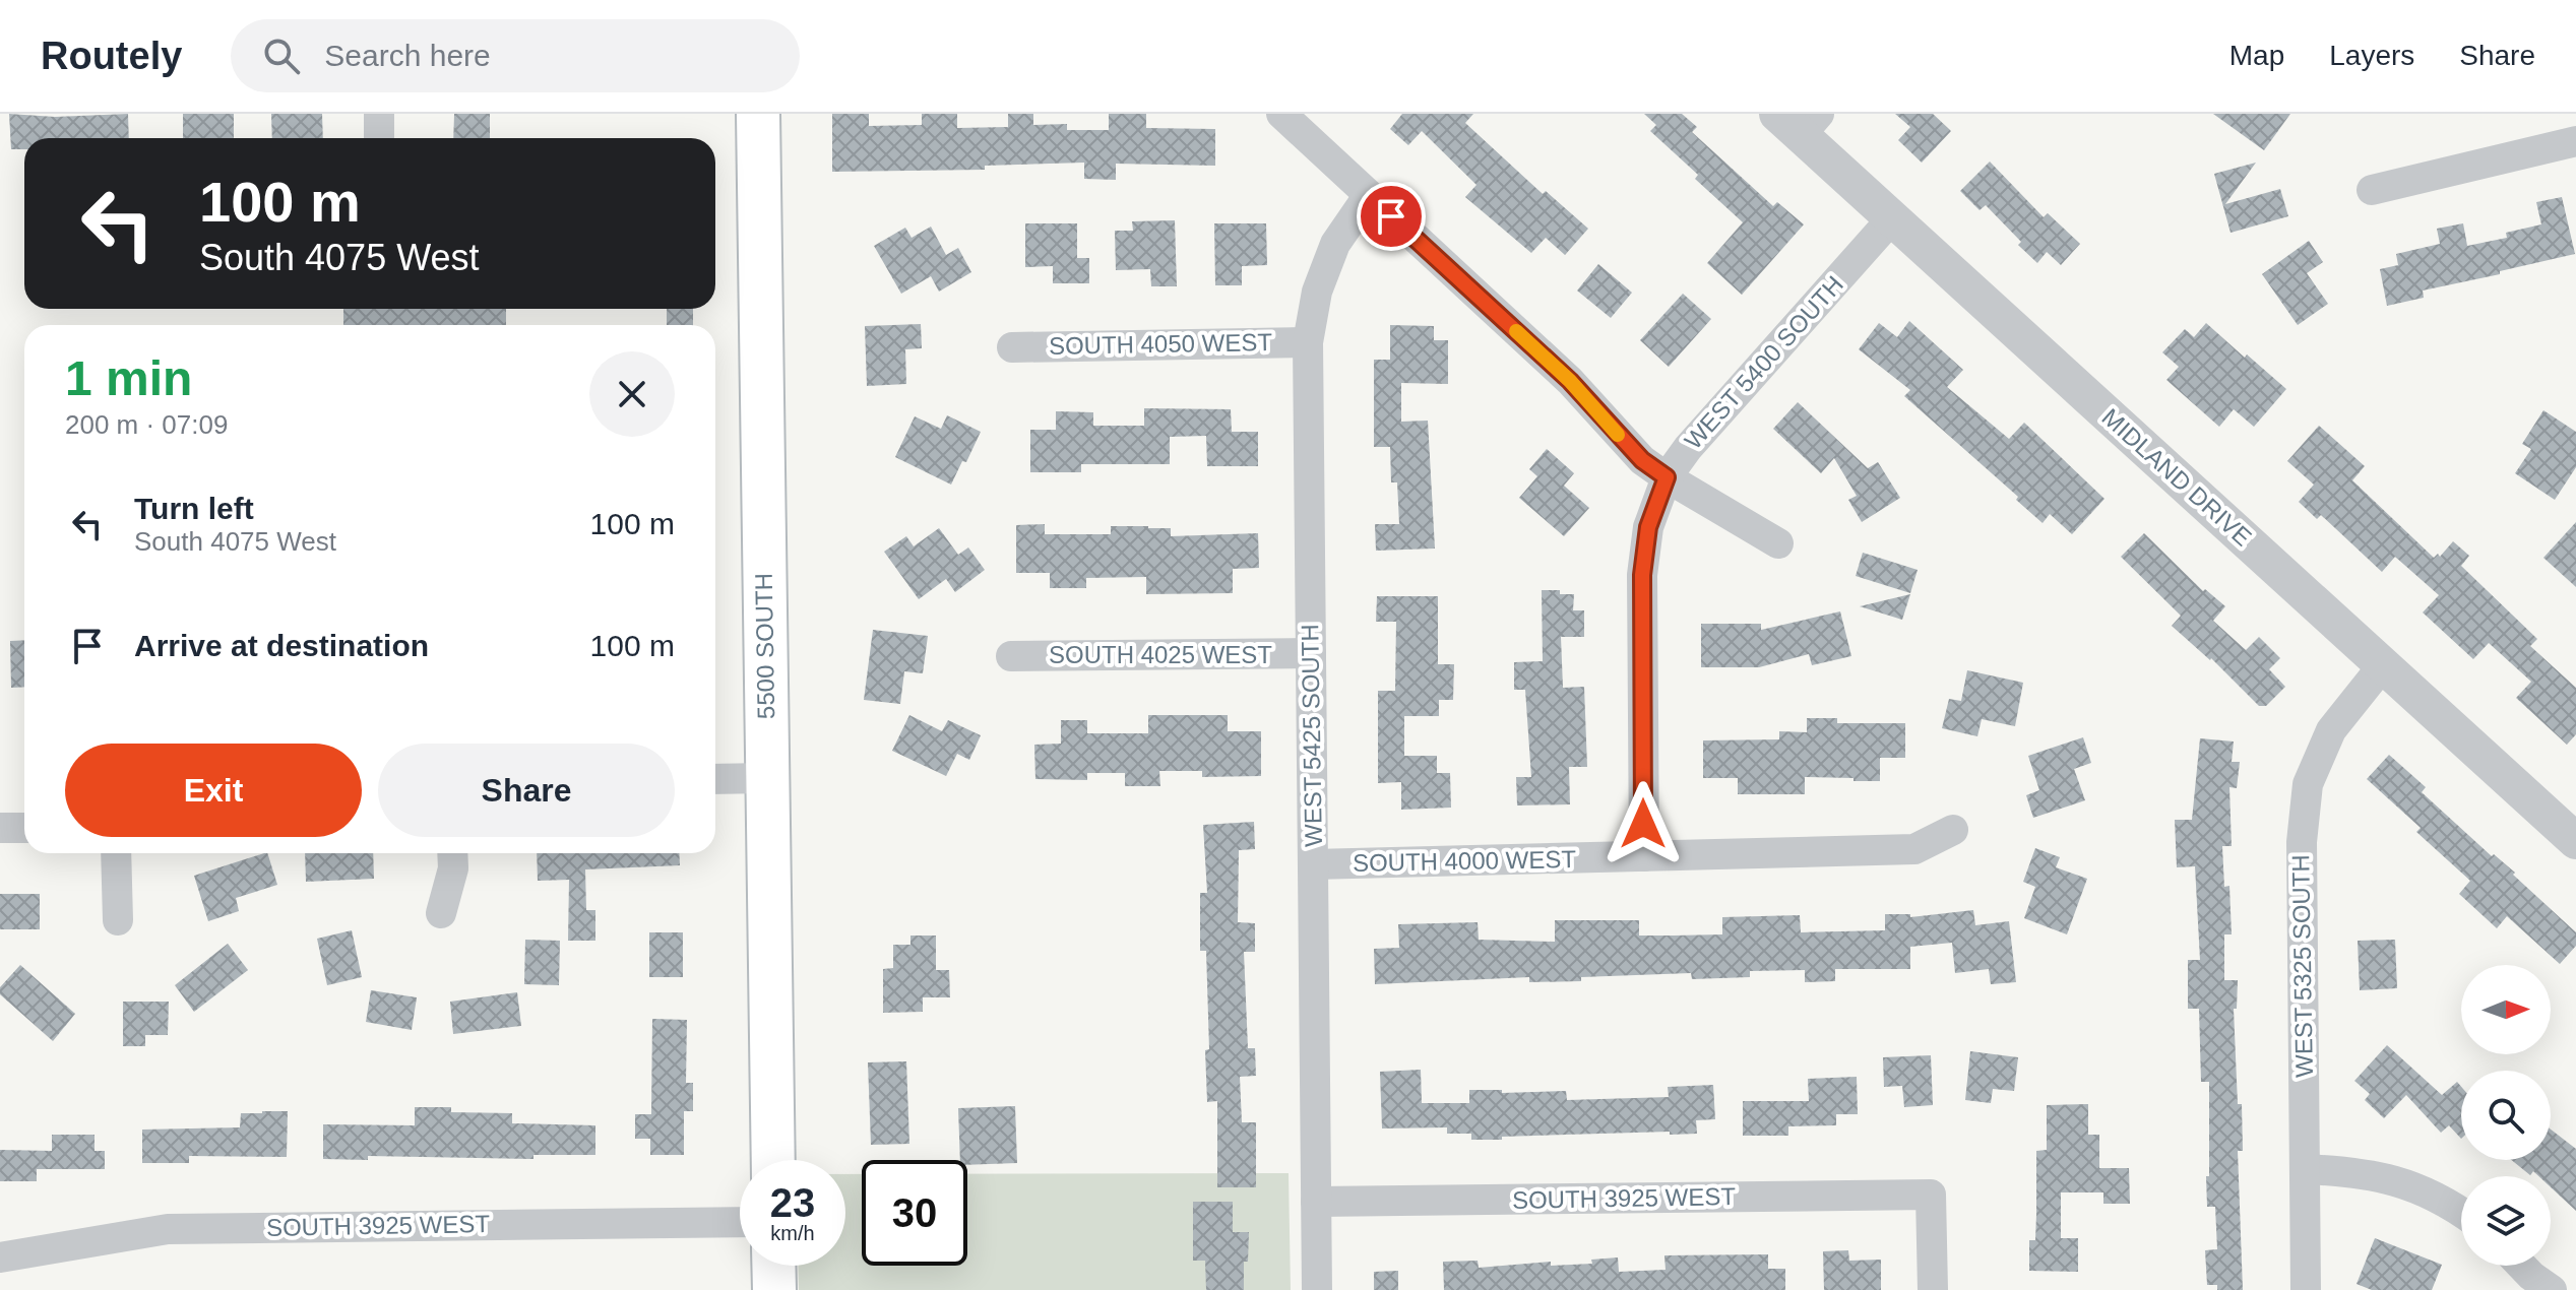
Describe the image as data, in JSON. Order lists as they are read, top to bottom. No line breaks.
{"streets":{"main road":["5500 SOUTH"],"street":["SOUTH 4050 WEST","WEST 5400 SOUTH","MIDLAND DRIVE","SOUTH 4025 WEST","WEST 5425 SOUTH","SOUTH 4000 WEST","WEST 5325 SOUTH","SOUTH 3925 WEST"]},"crossings":[["SOUTH 4050 WEST","WEST 5425 SOUTH"],["WEST 5400 SOUTH","MIDLAND DRIVE"],["WEST 5400 SOUTH","SOUTH 4000 WEST"],["MIDLAND DRIVE","WEST 5325 SOUTH"],["SOUTH 4025 WEST","WEST 5425 SOUTH"],["WEST 5425 SOUTH","SOUTH 4000 WEST"],["WEST 5425 SOUTH","SOUTH 3925 WEST"]],"north":"right","page":{"header":"Routely","search":"Search here","nav":["Map","Layers","Share"],"turn":["100 m","South 4075 West"],"heading":["1 min","200 m · 07:09"],"list":[{"name":"Turn left","note":"South 4075 West","value":"100 m"},{"name":"Arrive at destination","value":"100 m"}],"buttons":["Exit","Share"],"speed":"23 km/h","limit":"30"}}
